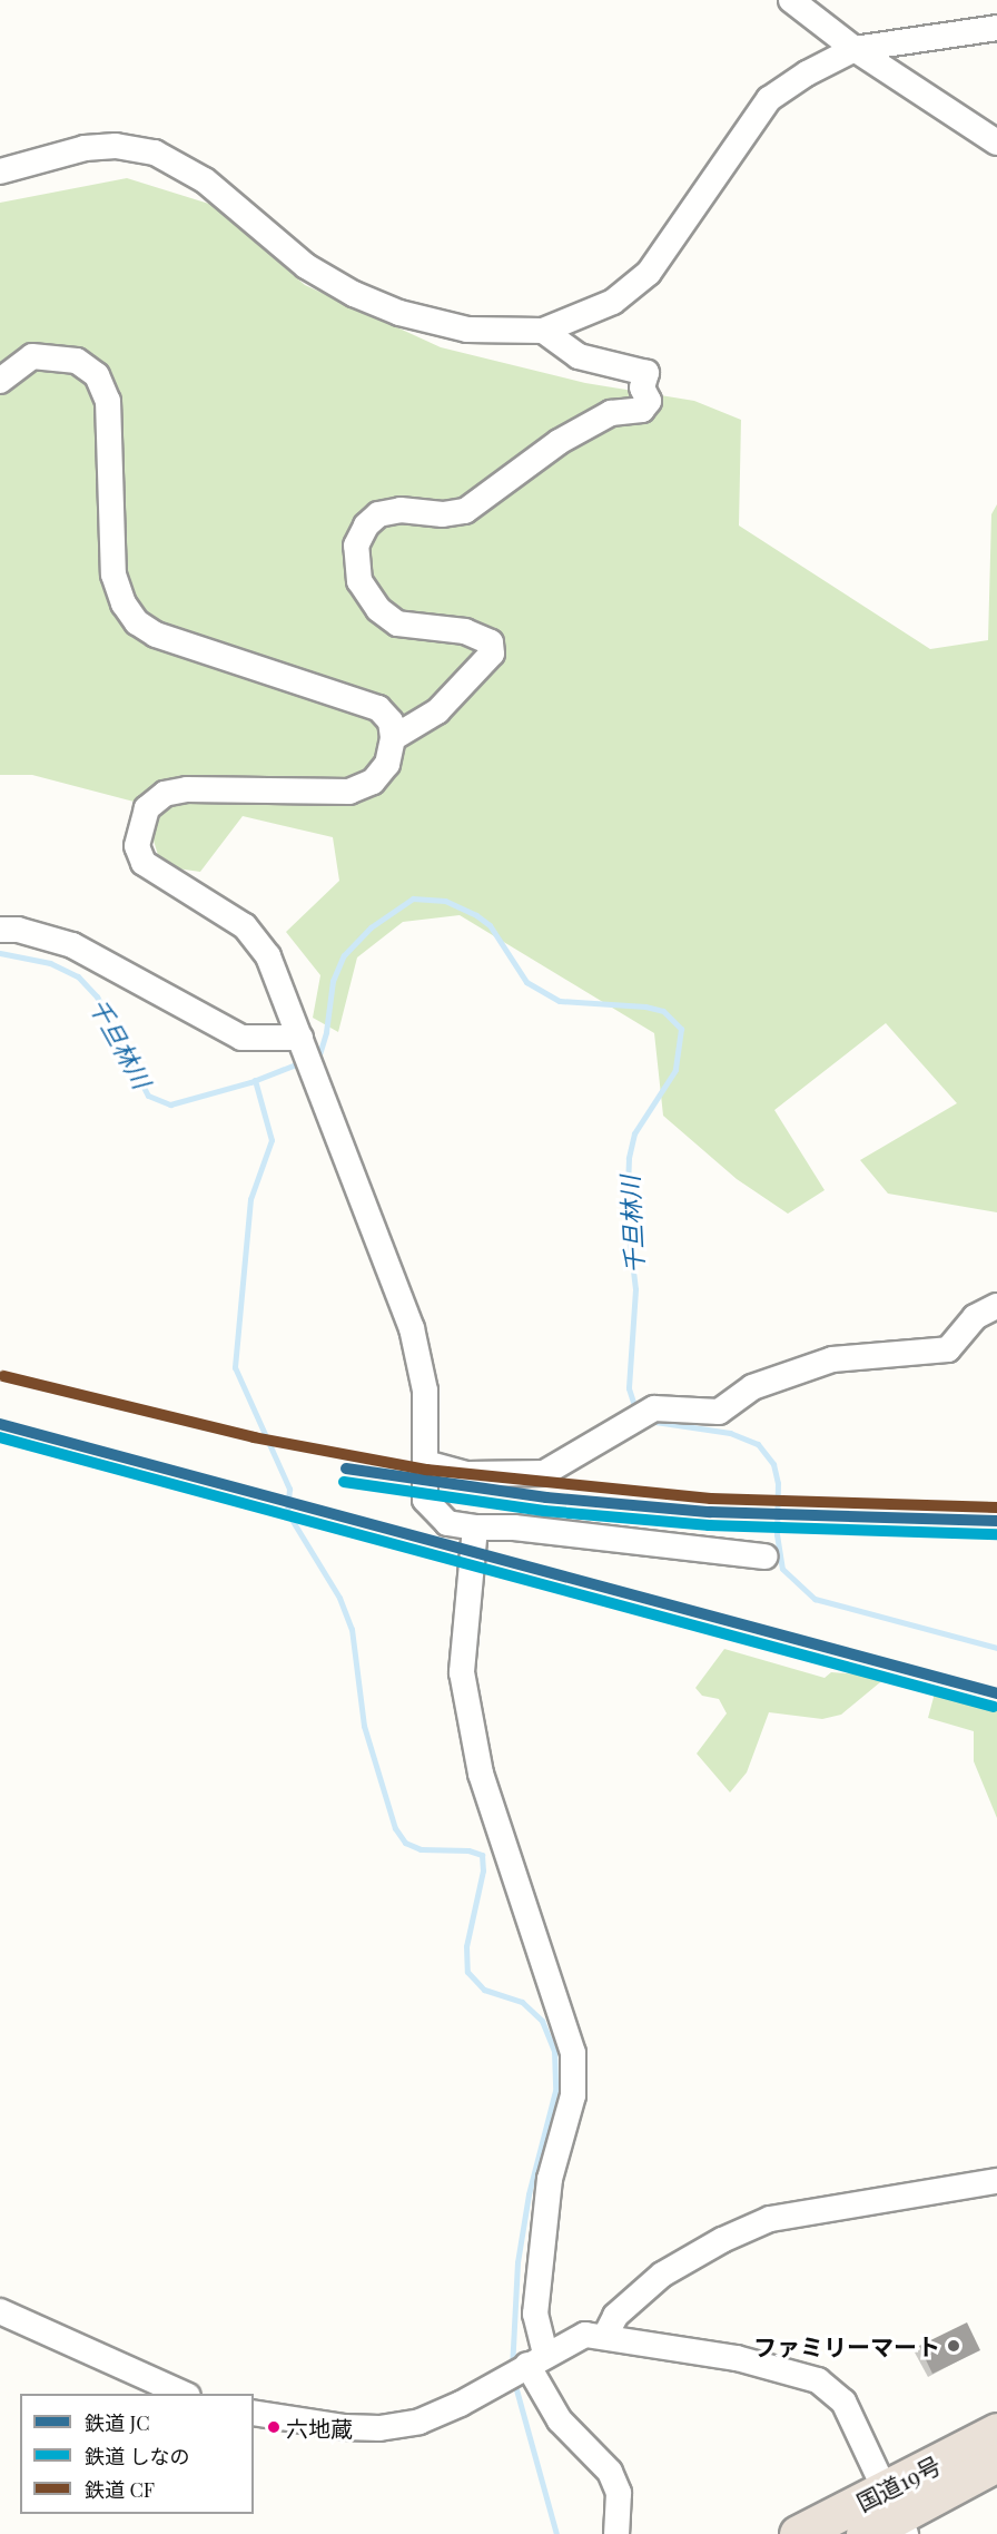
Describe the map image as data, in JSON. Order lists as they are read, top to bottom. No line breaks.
{"streets":{"highway":["国道19号"]},"water":["千旦林川"],"places":["ファミリーマート","六地蔵"],"lines":["rail line CF","rail line JC","rail line しなの"],"legend":["鉄道 JC","鉄道 しなの","鉄道 CF"]}
